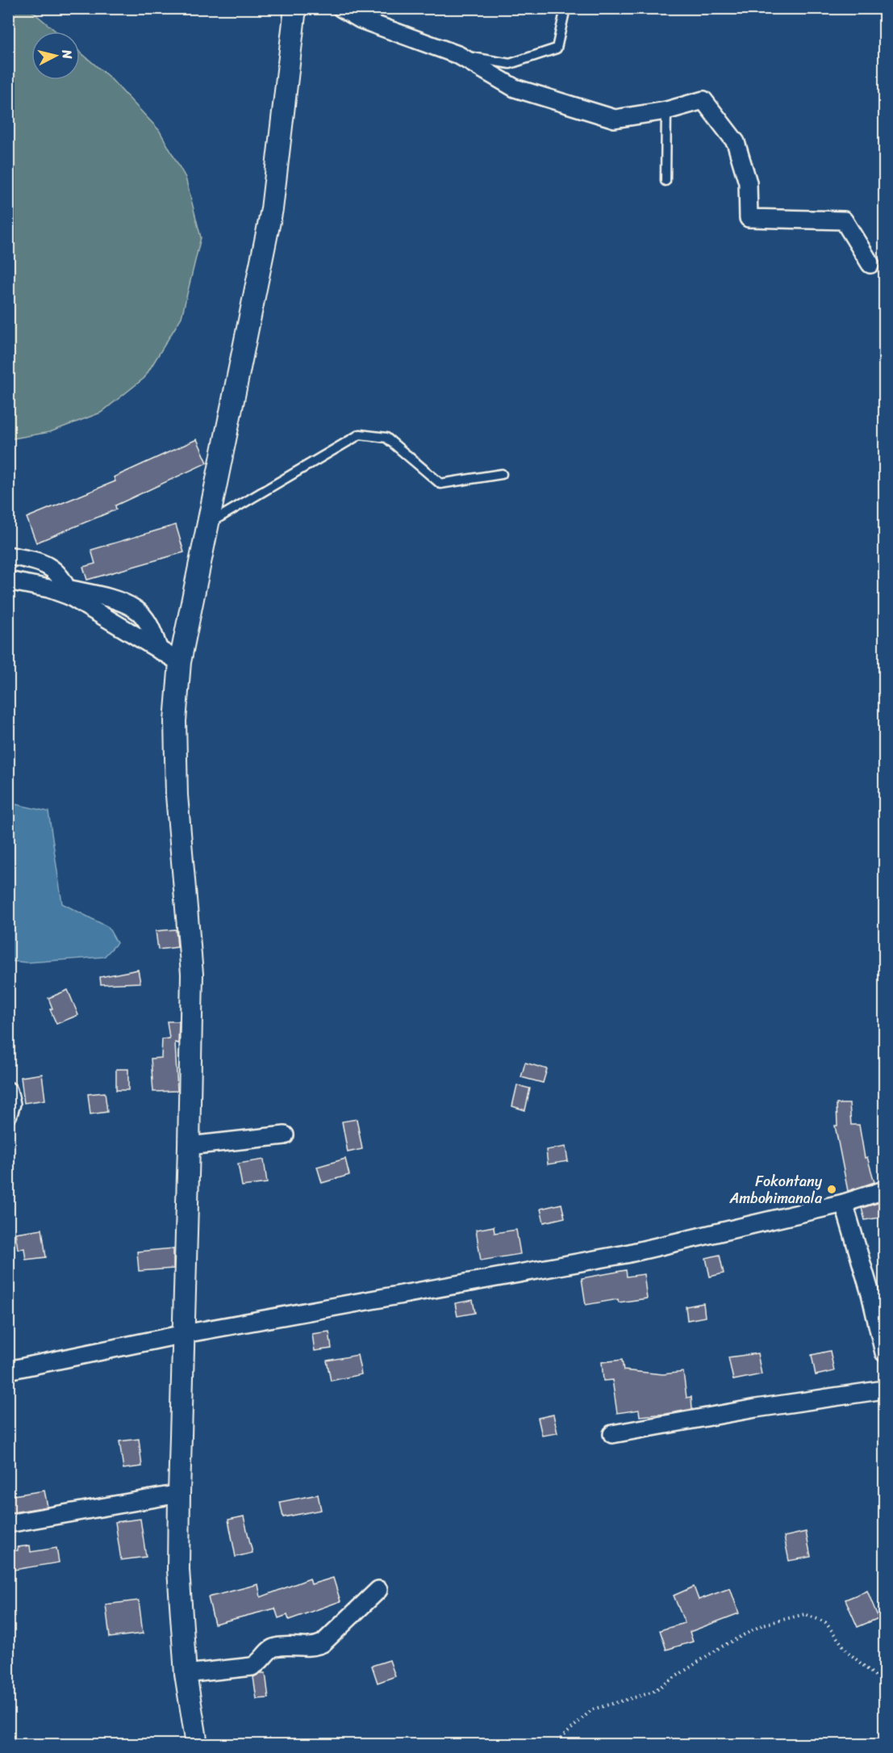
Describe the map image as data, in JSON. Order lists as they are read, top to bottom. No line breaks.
{"places":["Fokontany Ambohimanala"],"north":"right"}
